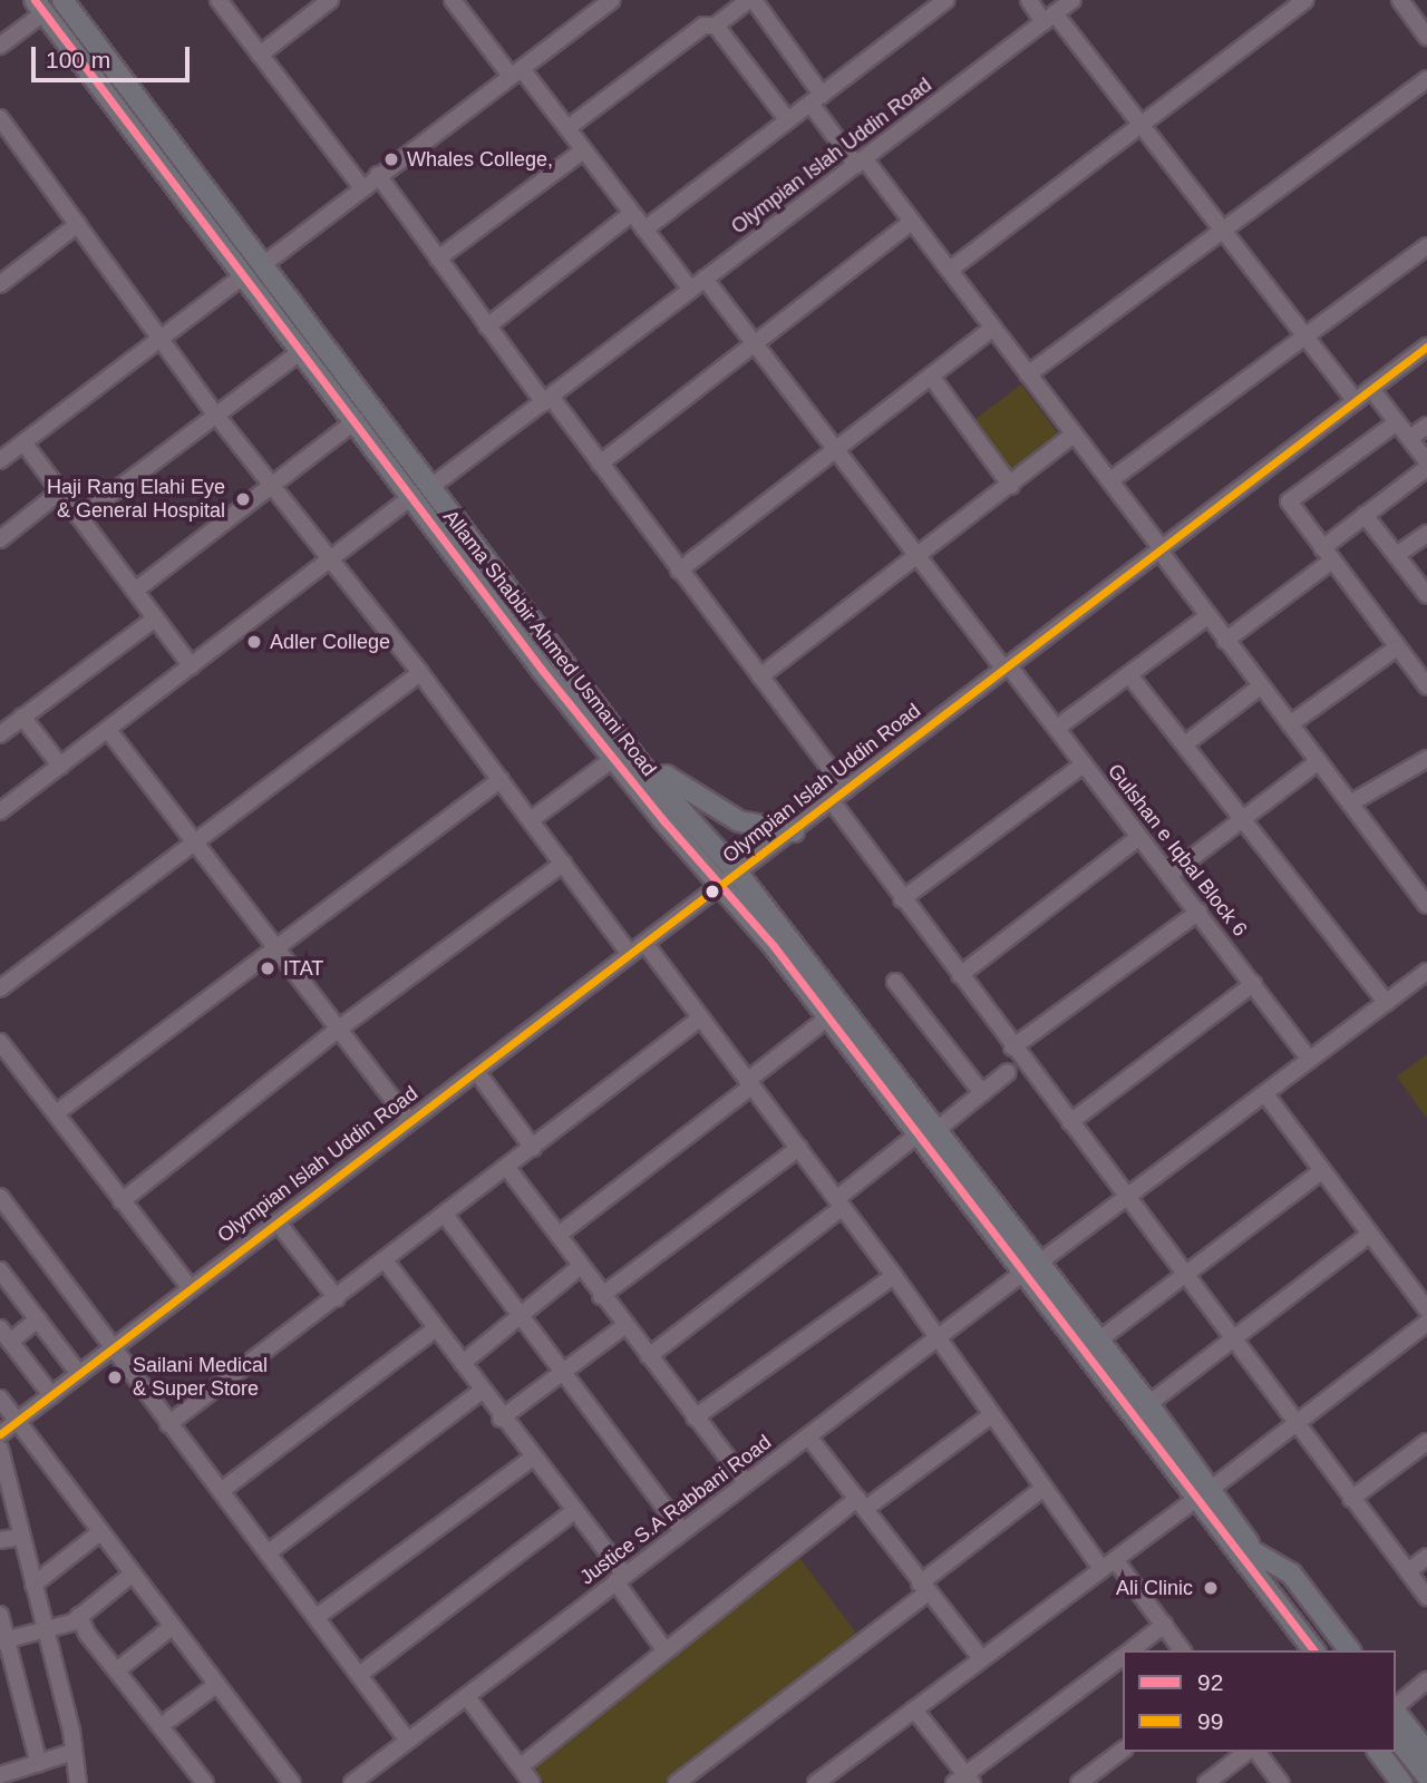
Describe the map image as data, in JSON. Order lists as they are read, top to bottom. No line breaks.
{"streets":{"main road":["Allama Shabbir Ahmed Usmani Road"],"street":["Olympian Islah Uddin Road","Gulshan e Iqbal Block 6","Justice S.A Rabbani Road"]},"crossings":[["Olympian Islah Uddin Road","Allama Shabbir Ahmed Usmani Road"],["Olympian Islah Uddin Road","Gulshan e Iqbal Block 6"],["Allama Shabbir Ahmed Usmani Road","Justice S.A Rabbani Road"]],"places":["Whales College,","Haji Rang Elahi Eye & General Hospital","Adler College","ITAT","Sailani Medical & Super Store","Ali Clinic"],"lines":["transit line 92","transit line 99"],"legend":["92","99"],"scale_bar":"100 m"}
